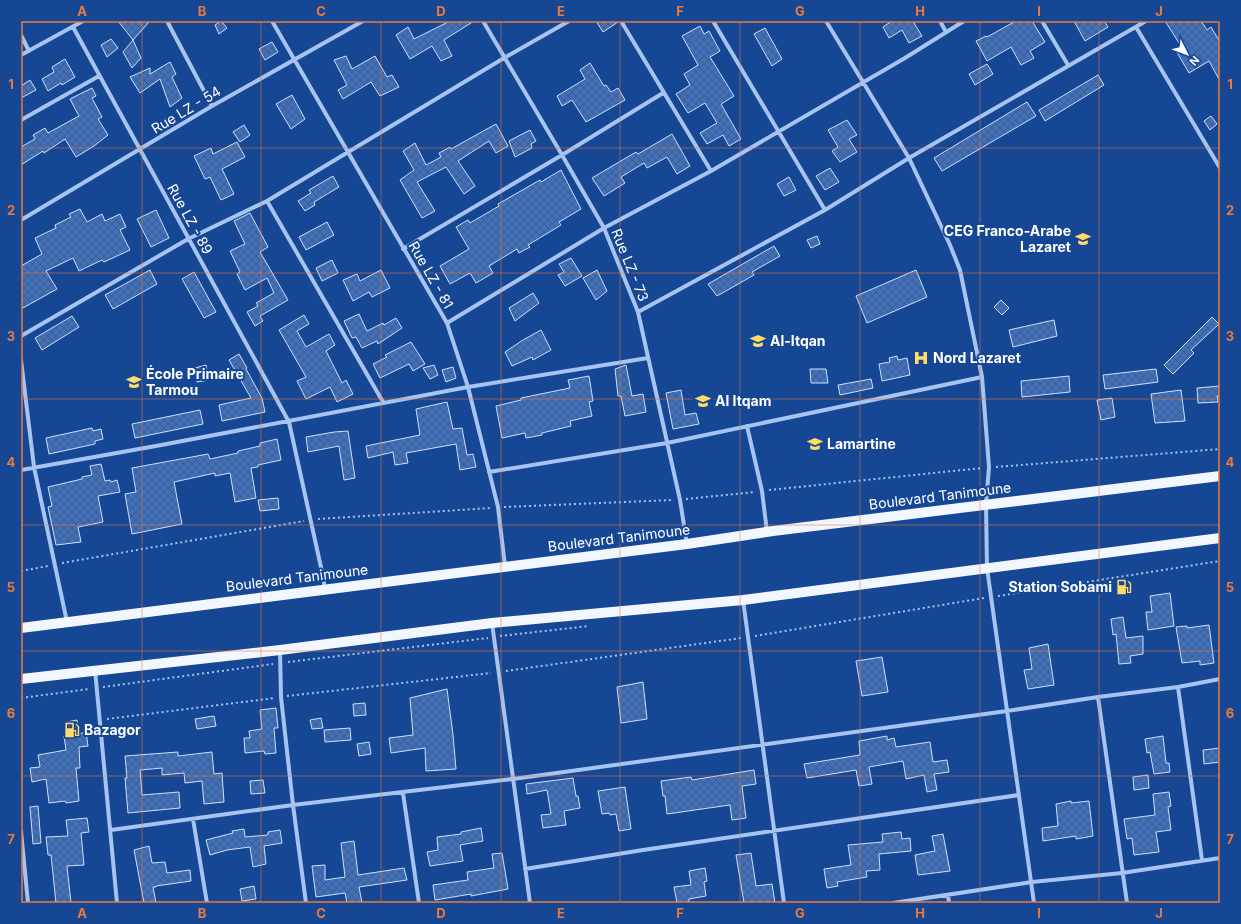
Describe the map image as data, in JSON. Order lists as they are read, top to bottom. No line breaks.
{"streets":{"main road":["Boulevard Tanimoune"],"street":["Rue LZ - 54","Rue LZ - 89","Rue LZ - 73","Rue LZ - 81"]},"crossings":[["Rue LZ - 54","Rue LZ - 89"],["Rue LZ - 54","Rue LZ - 81"],["Rue LZ - 89","Boulevard Tanimoune"],["Rue LZ - 73","Boulevard Tanimoune"],["Rue LZ - 81","Boulevard Tanimoune"]],"places":{"school or university":["CEG Franco-Arabe Lazaret","Al-Itqan","École Primaire Tarmou","Al Itqam","Lamartine"],"hospital":["Nord Lazaret"],"fuel station":["Station Sobami","Bazagor"]},"north":"bottom right","grid":{"columns":["A","B","C","D","E","F","G","H","I","J"],"rows":["1","2","3","4","5","6","7"]}}
